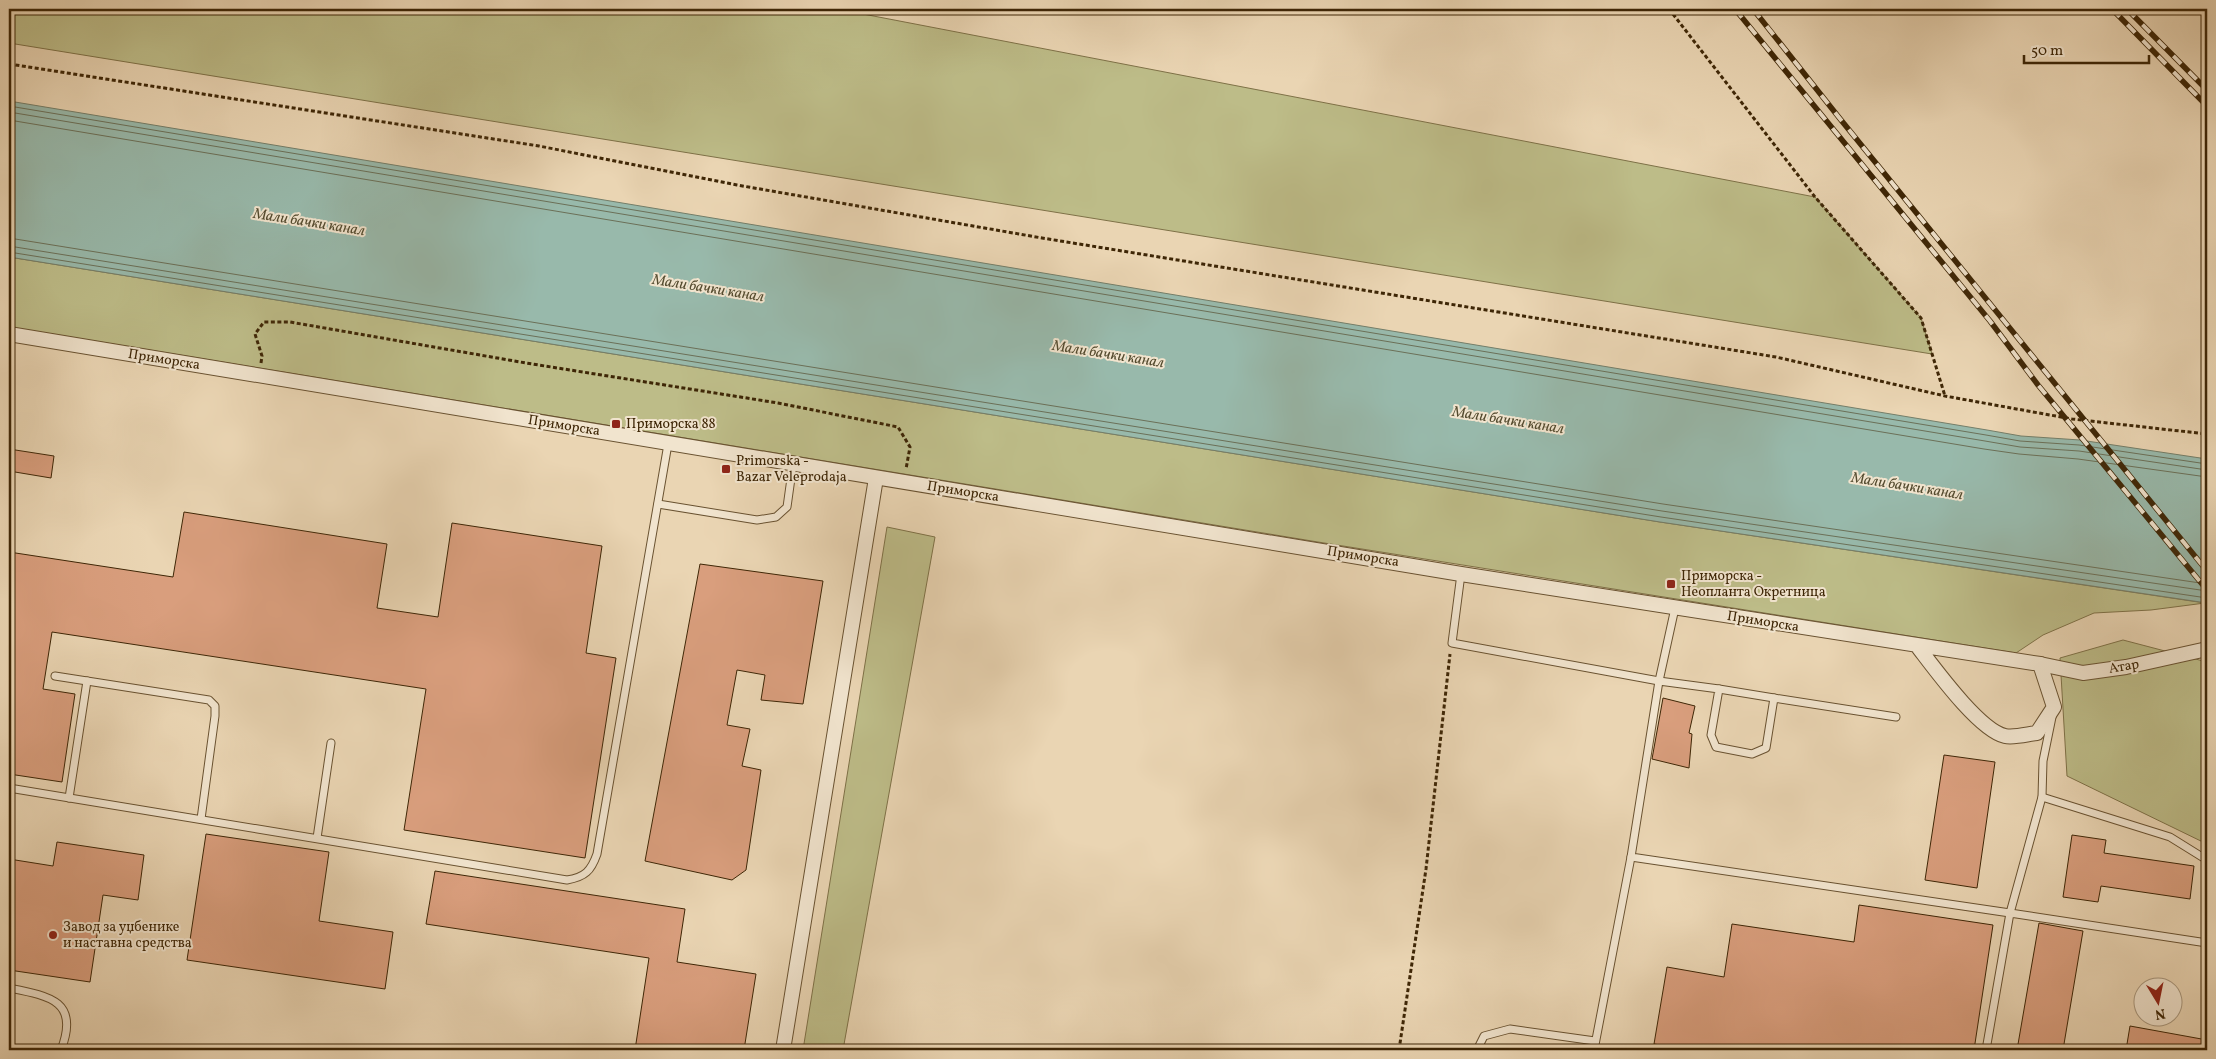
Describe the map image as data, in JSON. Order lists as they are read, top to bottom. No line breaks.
{"streets":{"street":["Приморска","Атар"]},"crossings":[["Приморска","Атар"]],"water":["Мали бачки канал"],"places":{"transit":["Приморска 88","Primorska - Bazar Veleprodaja","Приморска - Неопланта Окретница"],"other":["Завод за уџбенике и наставна средства"]},"scale_bar":"50 m","north":"bottom"}
